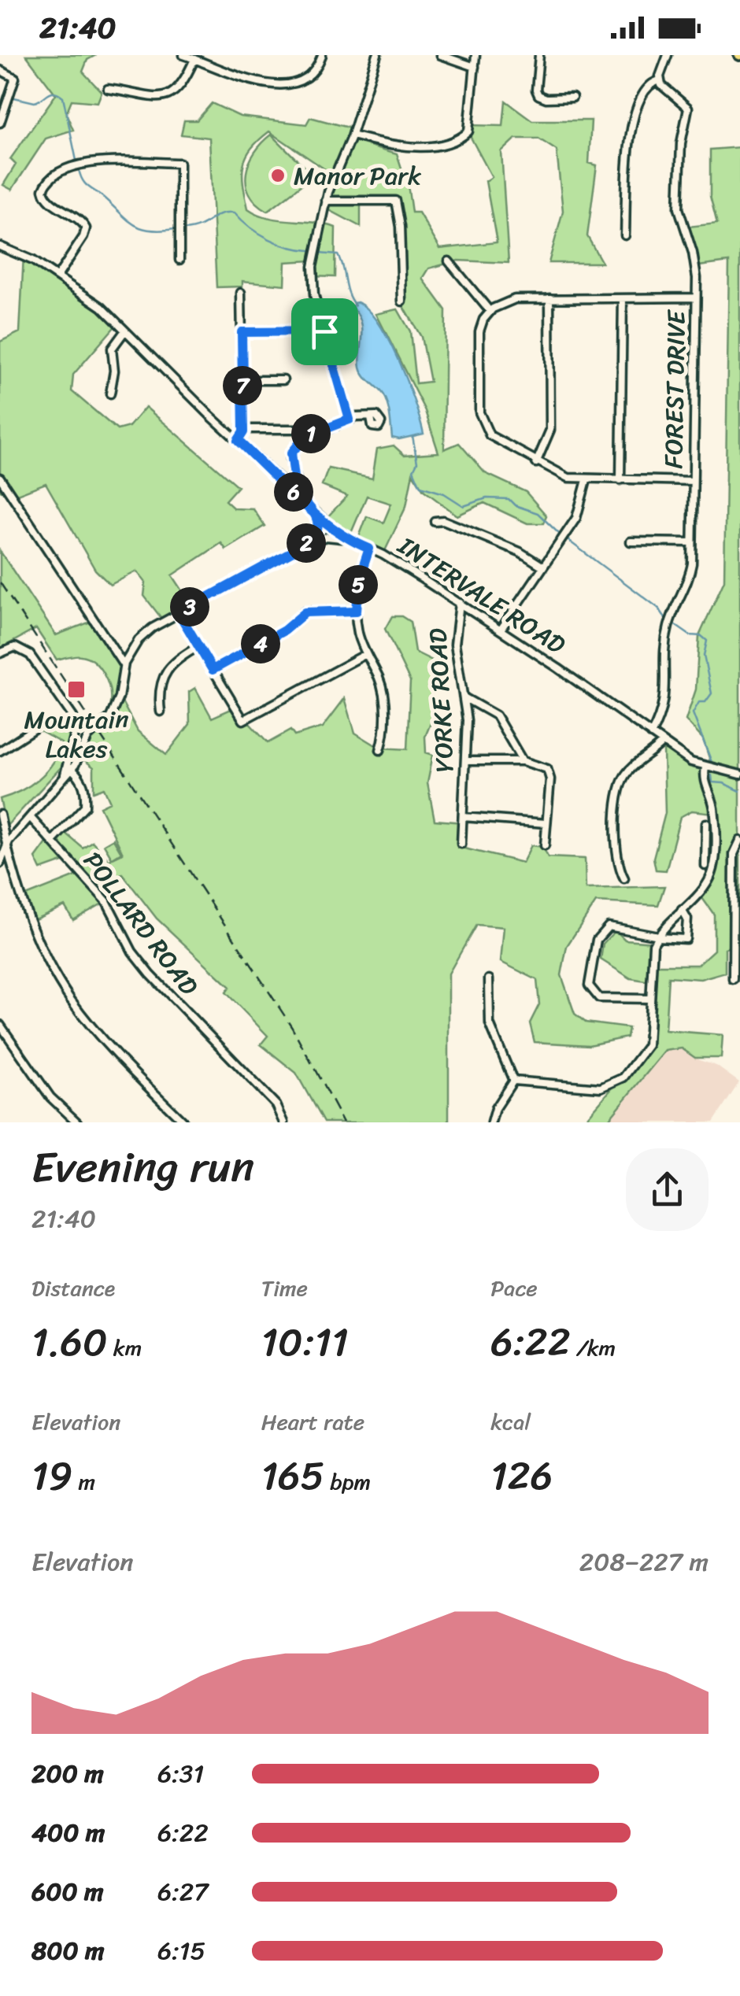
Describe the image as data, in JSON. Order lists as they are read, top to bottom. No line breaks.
{"streets":{"street":["FOREST DRIVE","INTERVALE ROAD","YORKE ROAD","POLLARD ROAD"]},"crossings":[["FOREST DRIVE","INTERVALE ROAD"],["INTERVALE ROAD","YORKE ROAD"]],"places":{"other":["Manor Park"],"transit":["Mountain Lakes"]},"page":{"status":"21:40","pins":["7","1","6","2","5","3","4"],"heading":["Evening run","21:40"],"stats":[["Distance","1.60 km"],["Time","10:11"],["Pace","6:22 /km"],["Elevation","19 m"],["Heart rate","165 bpm"],["kcal","126"]],"chart":["Elevation","208–227 m"],"list":[{"name":"200 m","note":"6:31"},{"name":"400 m","note":"6:22"},{"name":"600 m","note":"6:27"},{"name":"800 m","note":"6:15"}]}}
